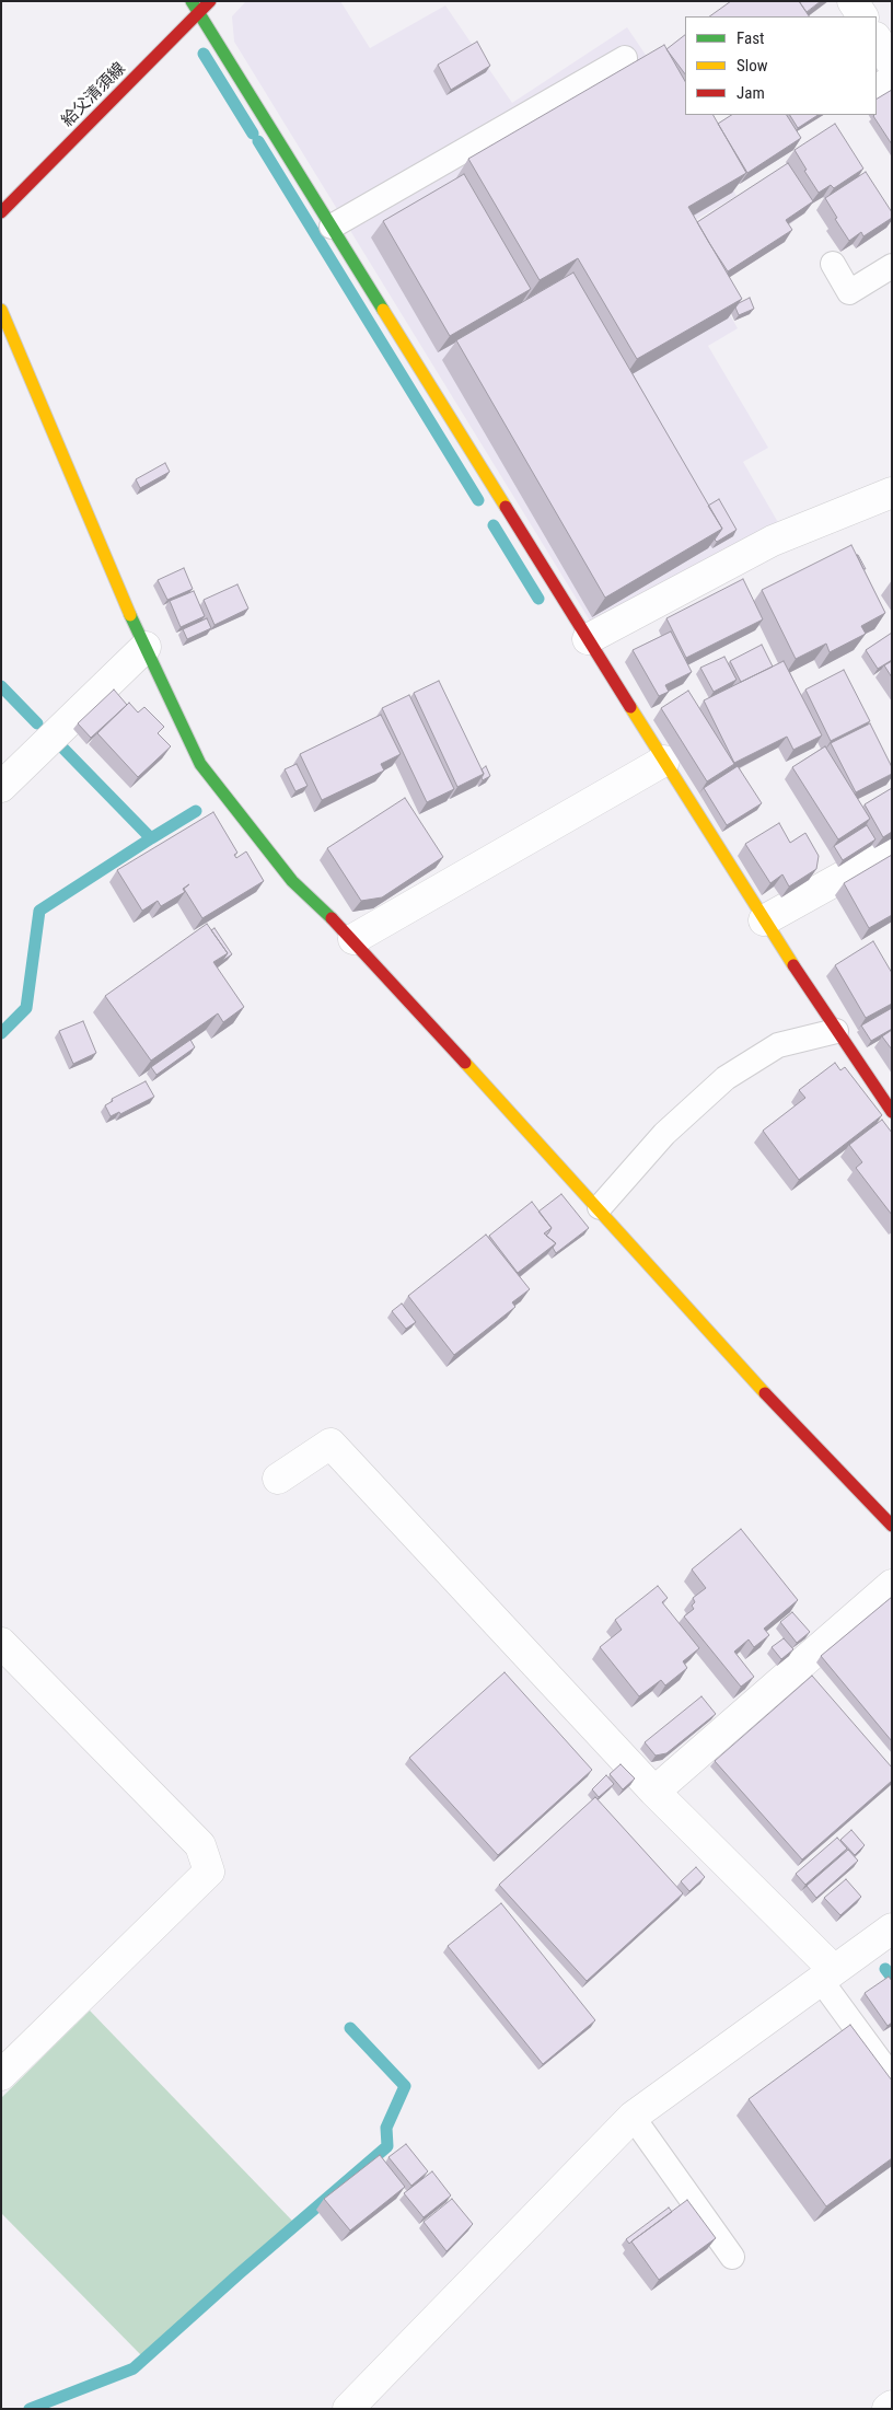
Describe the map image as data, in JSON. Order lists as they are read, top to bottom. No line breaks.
{"streets":{"street":["給父清須線"]},"legend":["Fast","Slow","Jam"]}
